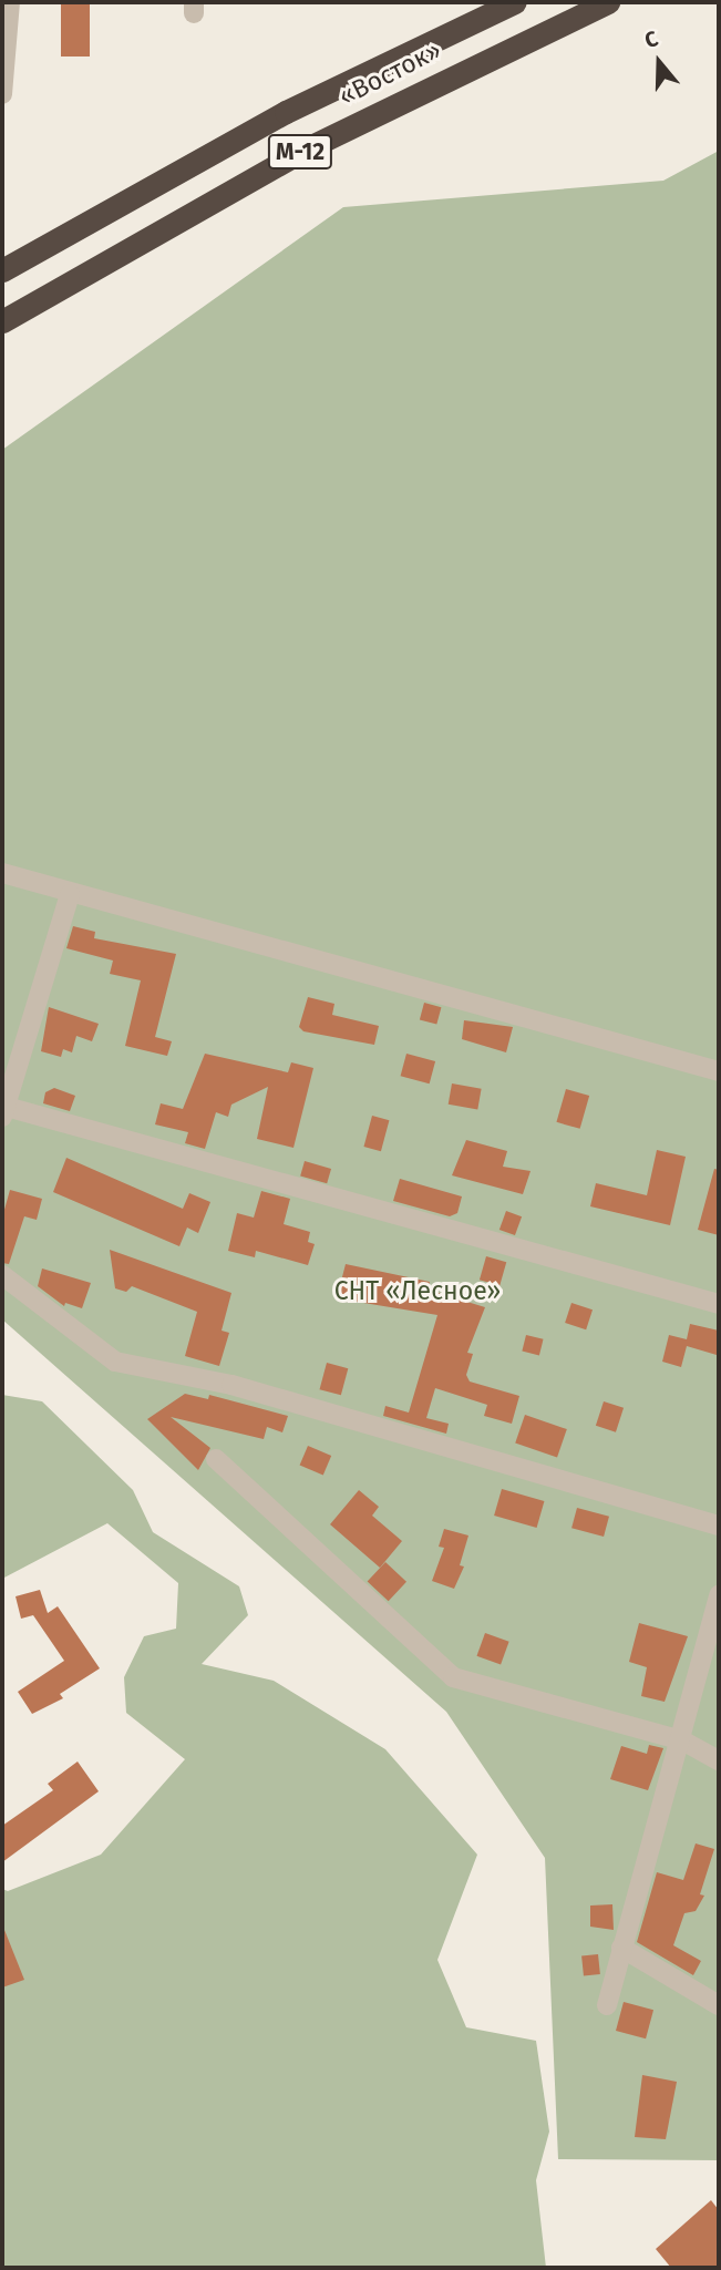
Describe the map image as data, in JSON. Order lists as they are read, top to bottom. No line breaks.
{"streets":{"highway":["«Восток»","М-12"]},"parks":["СНТ «Лесное»"],"north":"top"}
